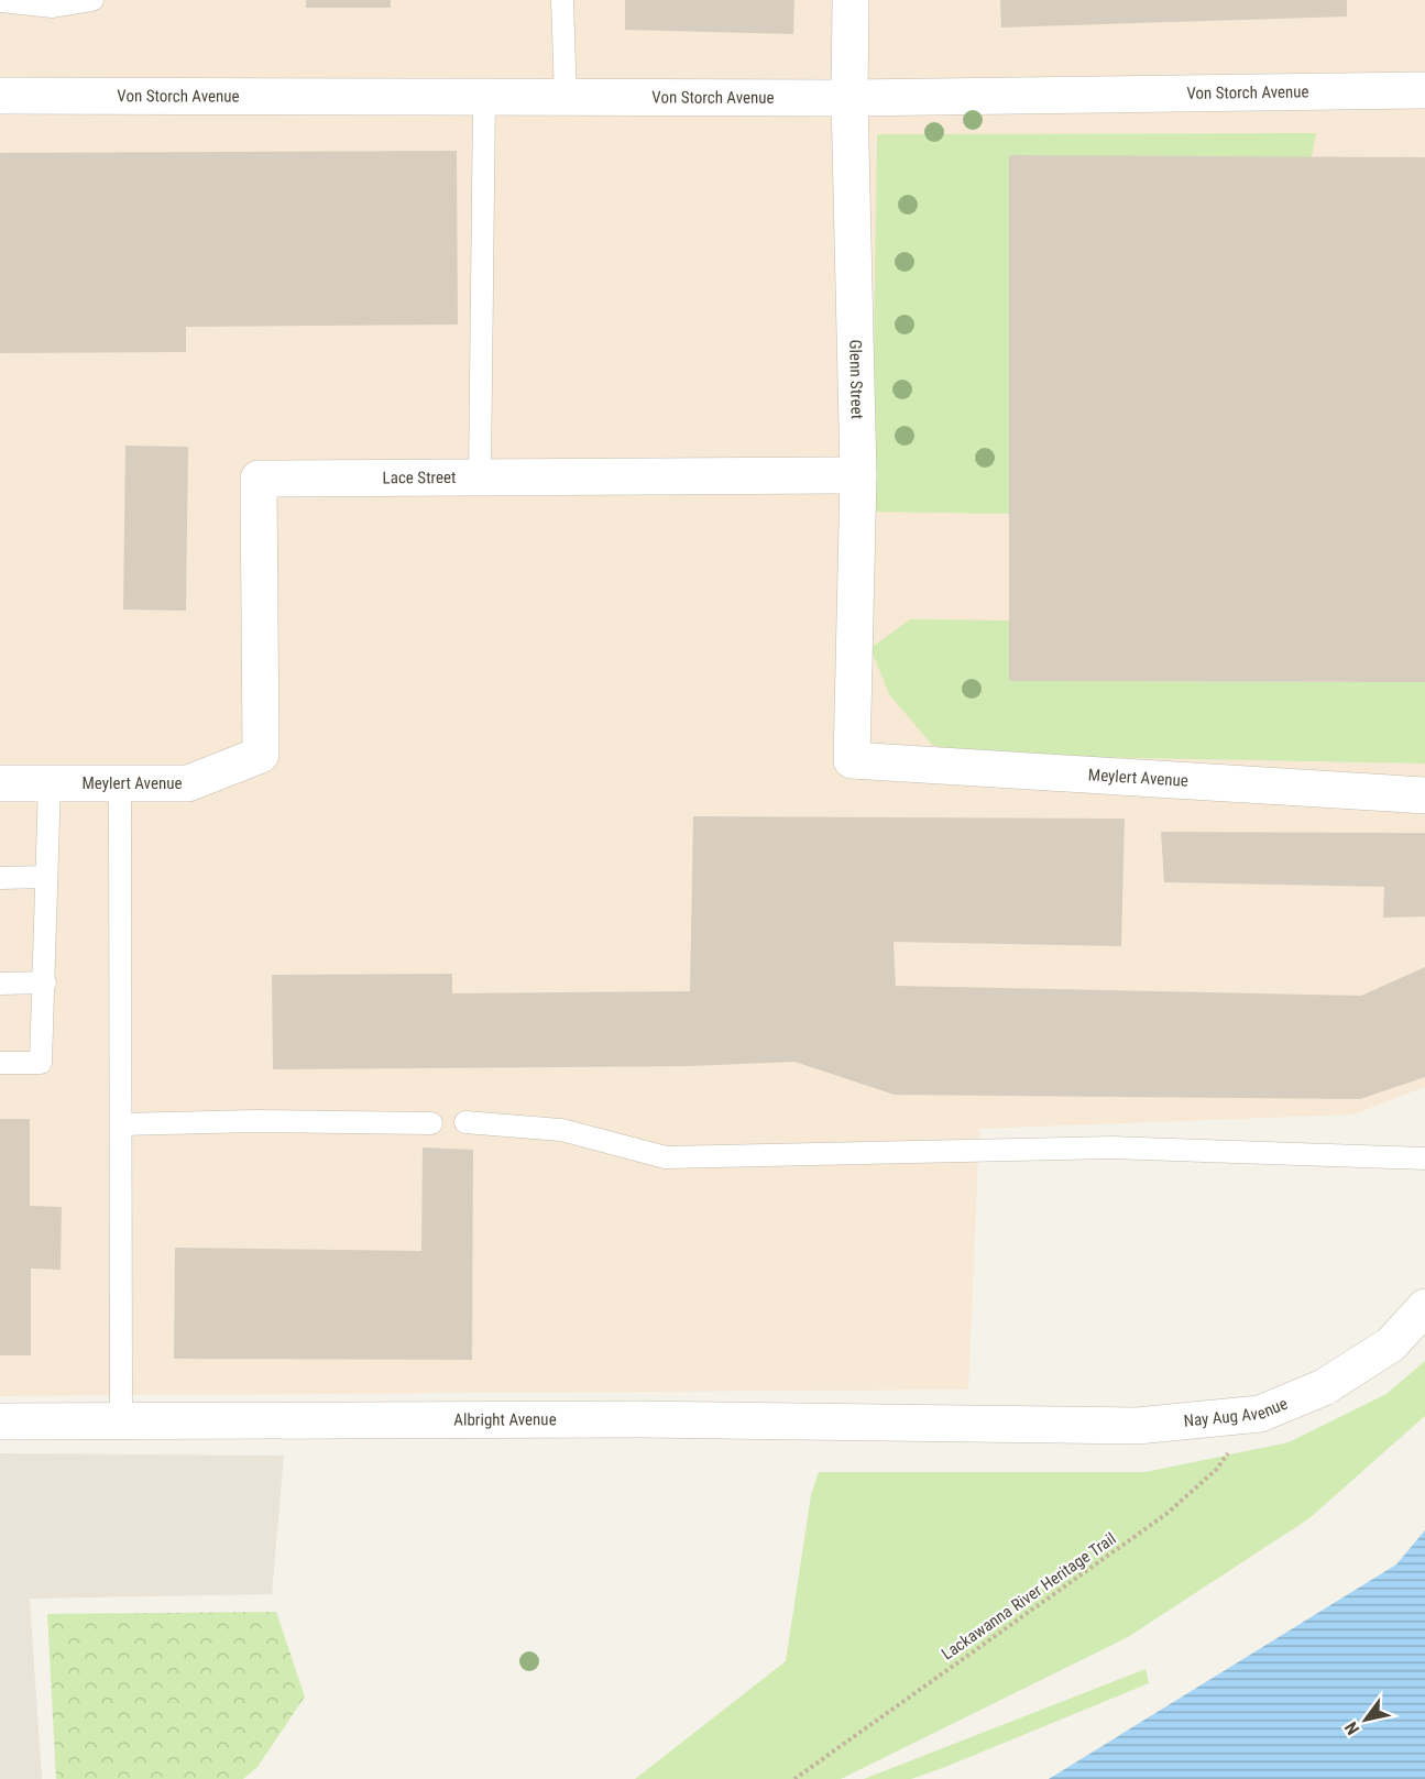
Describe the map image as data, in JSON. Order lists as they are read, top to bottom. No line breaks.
{"streets":{"street":["Von Storch Avenue","Glenn Street","Lace Street","Meylert Avenue","Nay Aug Avenue","Albright Avenue"],"path":["Lackawanna River Heritage Trail"]},"crossings":[["Von Storch Avenue","Glenn Street"],["Glenn Street","Lace Street"],["Glenn Street","Meylert Avenue"],["Lace Street","Meylert Avenue"],["Nay Aug Avenue","Albright Avenue"],["Nay Aug Avenue","Lackawanna River Heritage Trail"]],"north":"bottom left"}
